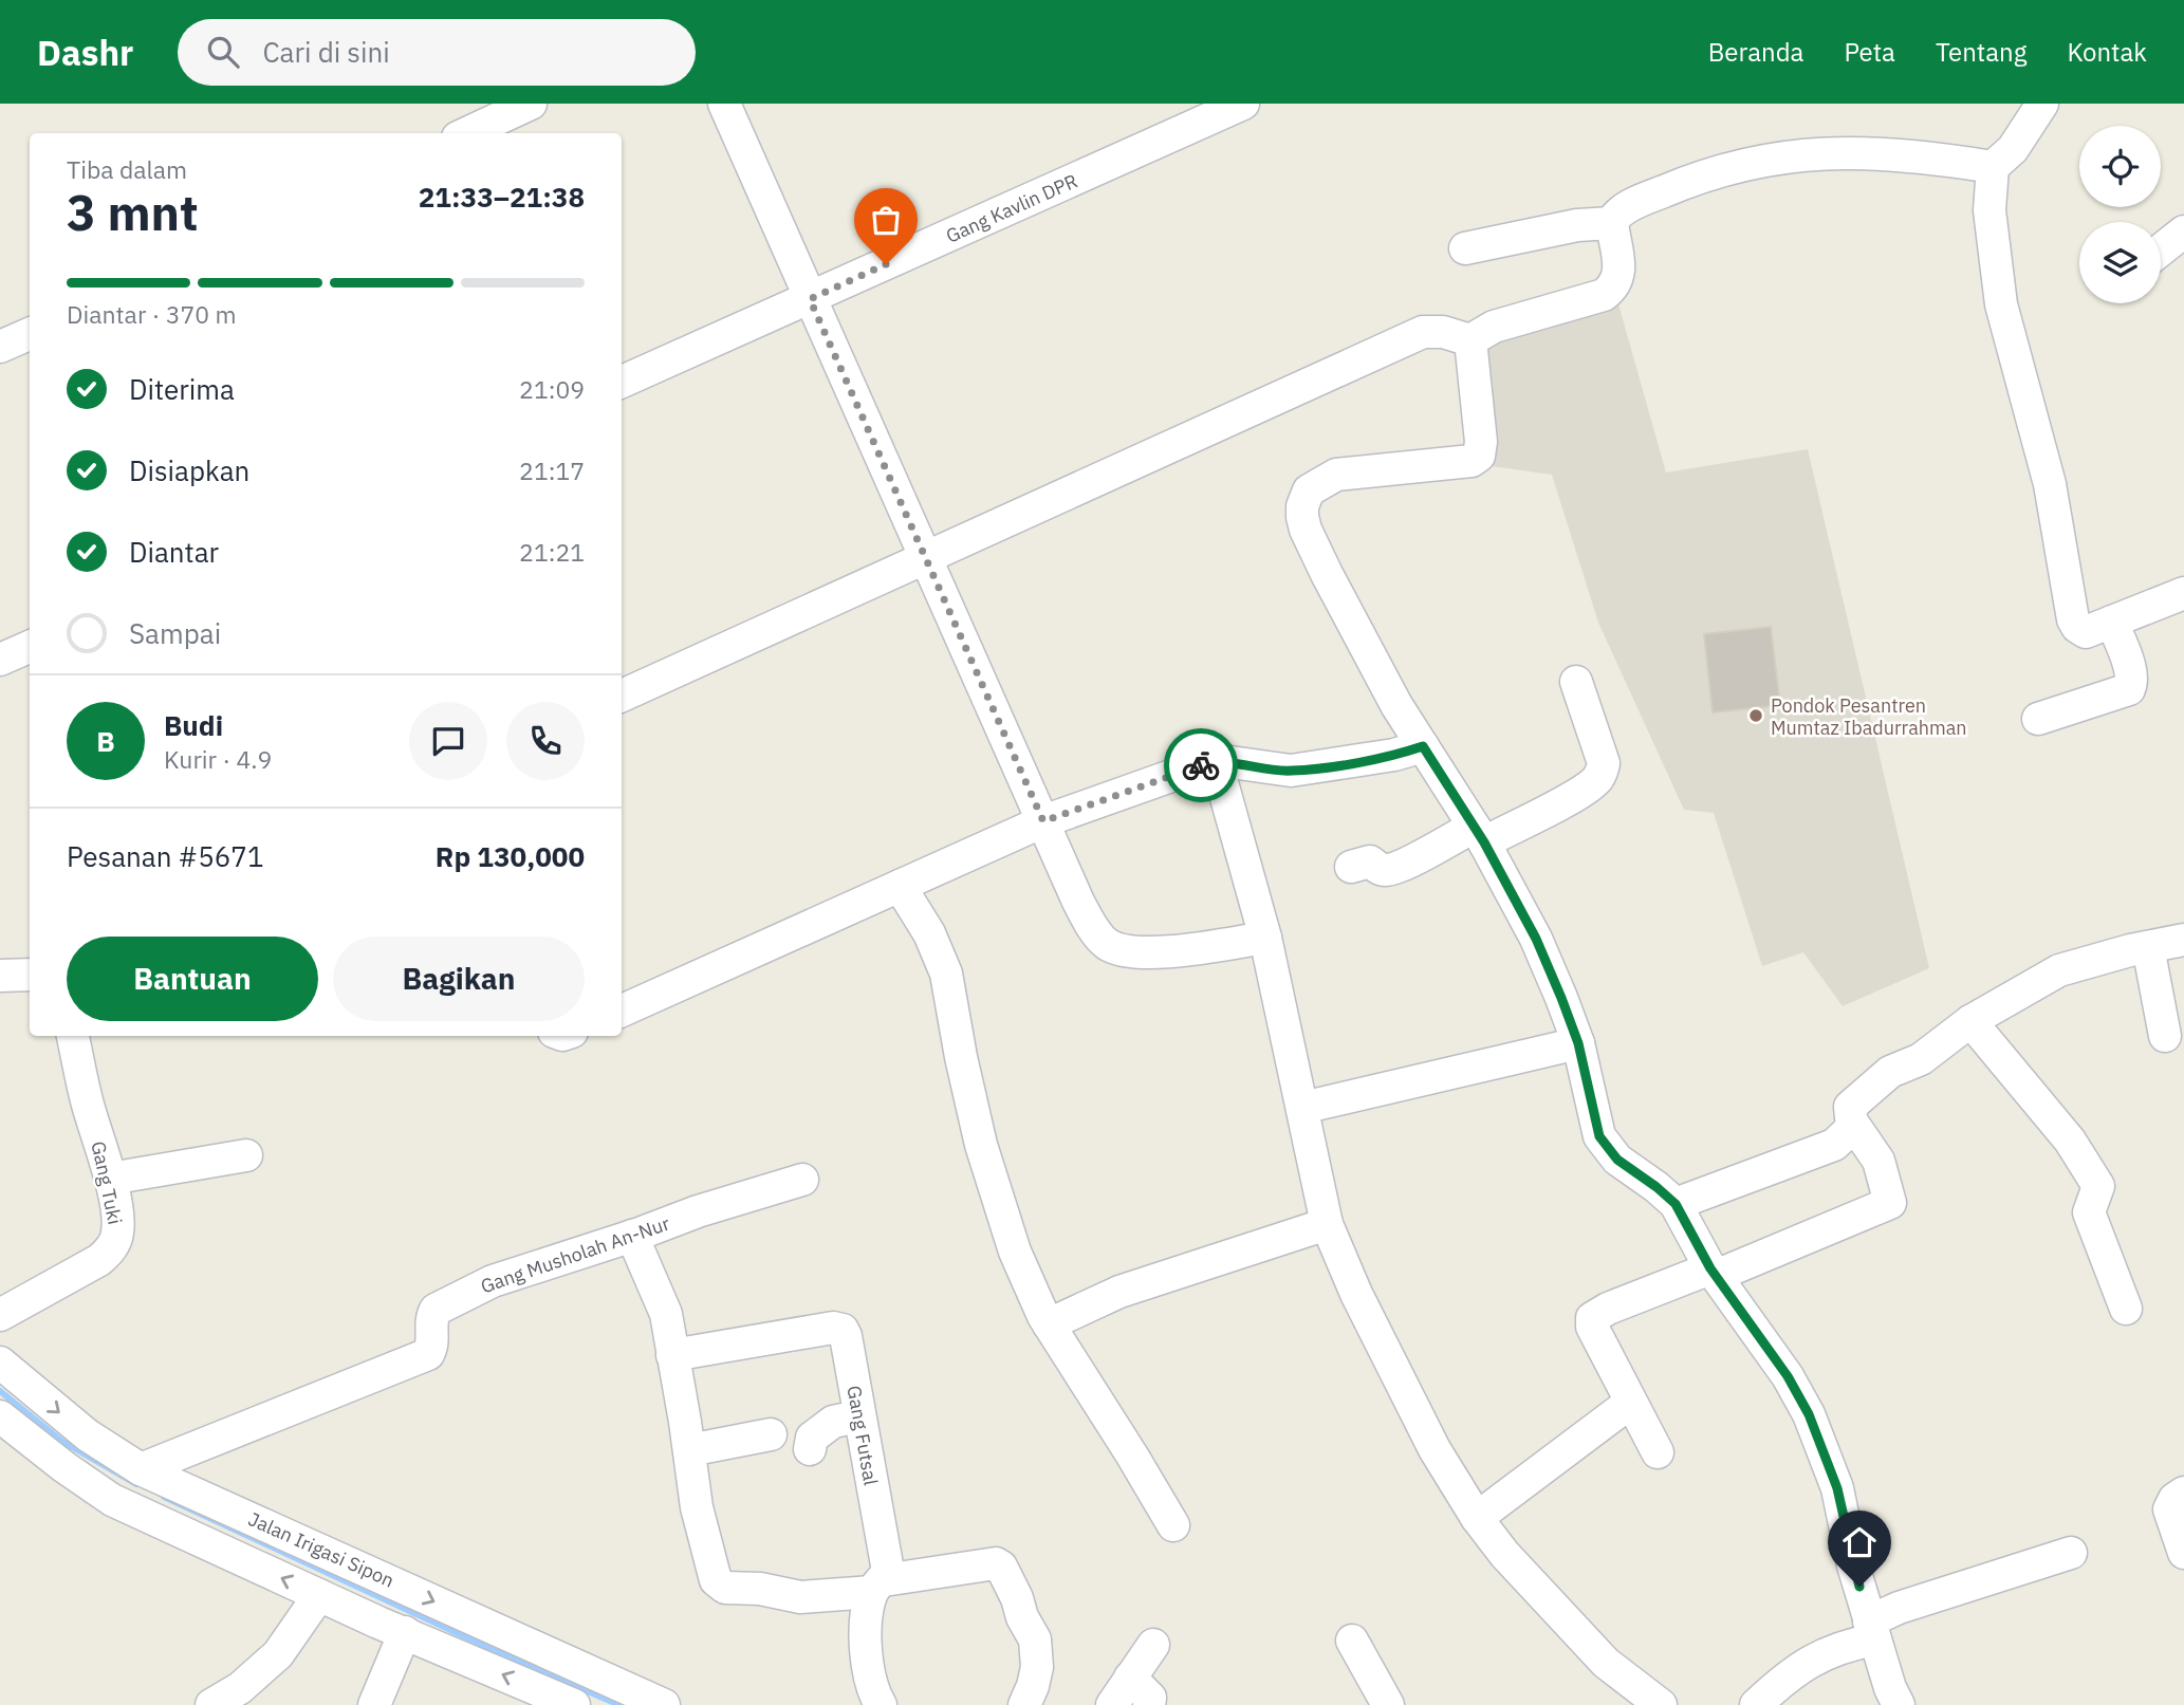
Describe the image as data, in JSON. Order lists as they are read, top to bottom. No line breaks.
{"streets":{"street":["Gang Kavlin DPR","Gang Tuki","Gang Musholah An-Nur","Gang Futsal","Jalan Irigasi Sipon"]},"crossings":[["Gang Musholah An-Nur","Jalan Irigasi Sipon"]],"places":["Pondok Pesantren Mumtaz Ibadurrahman"],"page":{"header":"Dashr","search":"Cari di sini","nav":["Beranda","Peta","Tentang","Kontak"],"heading":["3 mnt","Tiba dalam","21:33–21:38"],"panel":["Budi","Kurir · 4.9","Pesanan #5671","Rp 130,000"],"bar":"Diantar · 370 m","list":[["Diterima","21:09"],["Disiapkan","21:17"],["Diantar","21:21"],"Sampai"],"round":"B","buttons":["Bantuan","Bagikan"]}}
